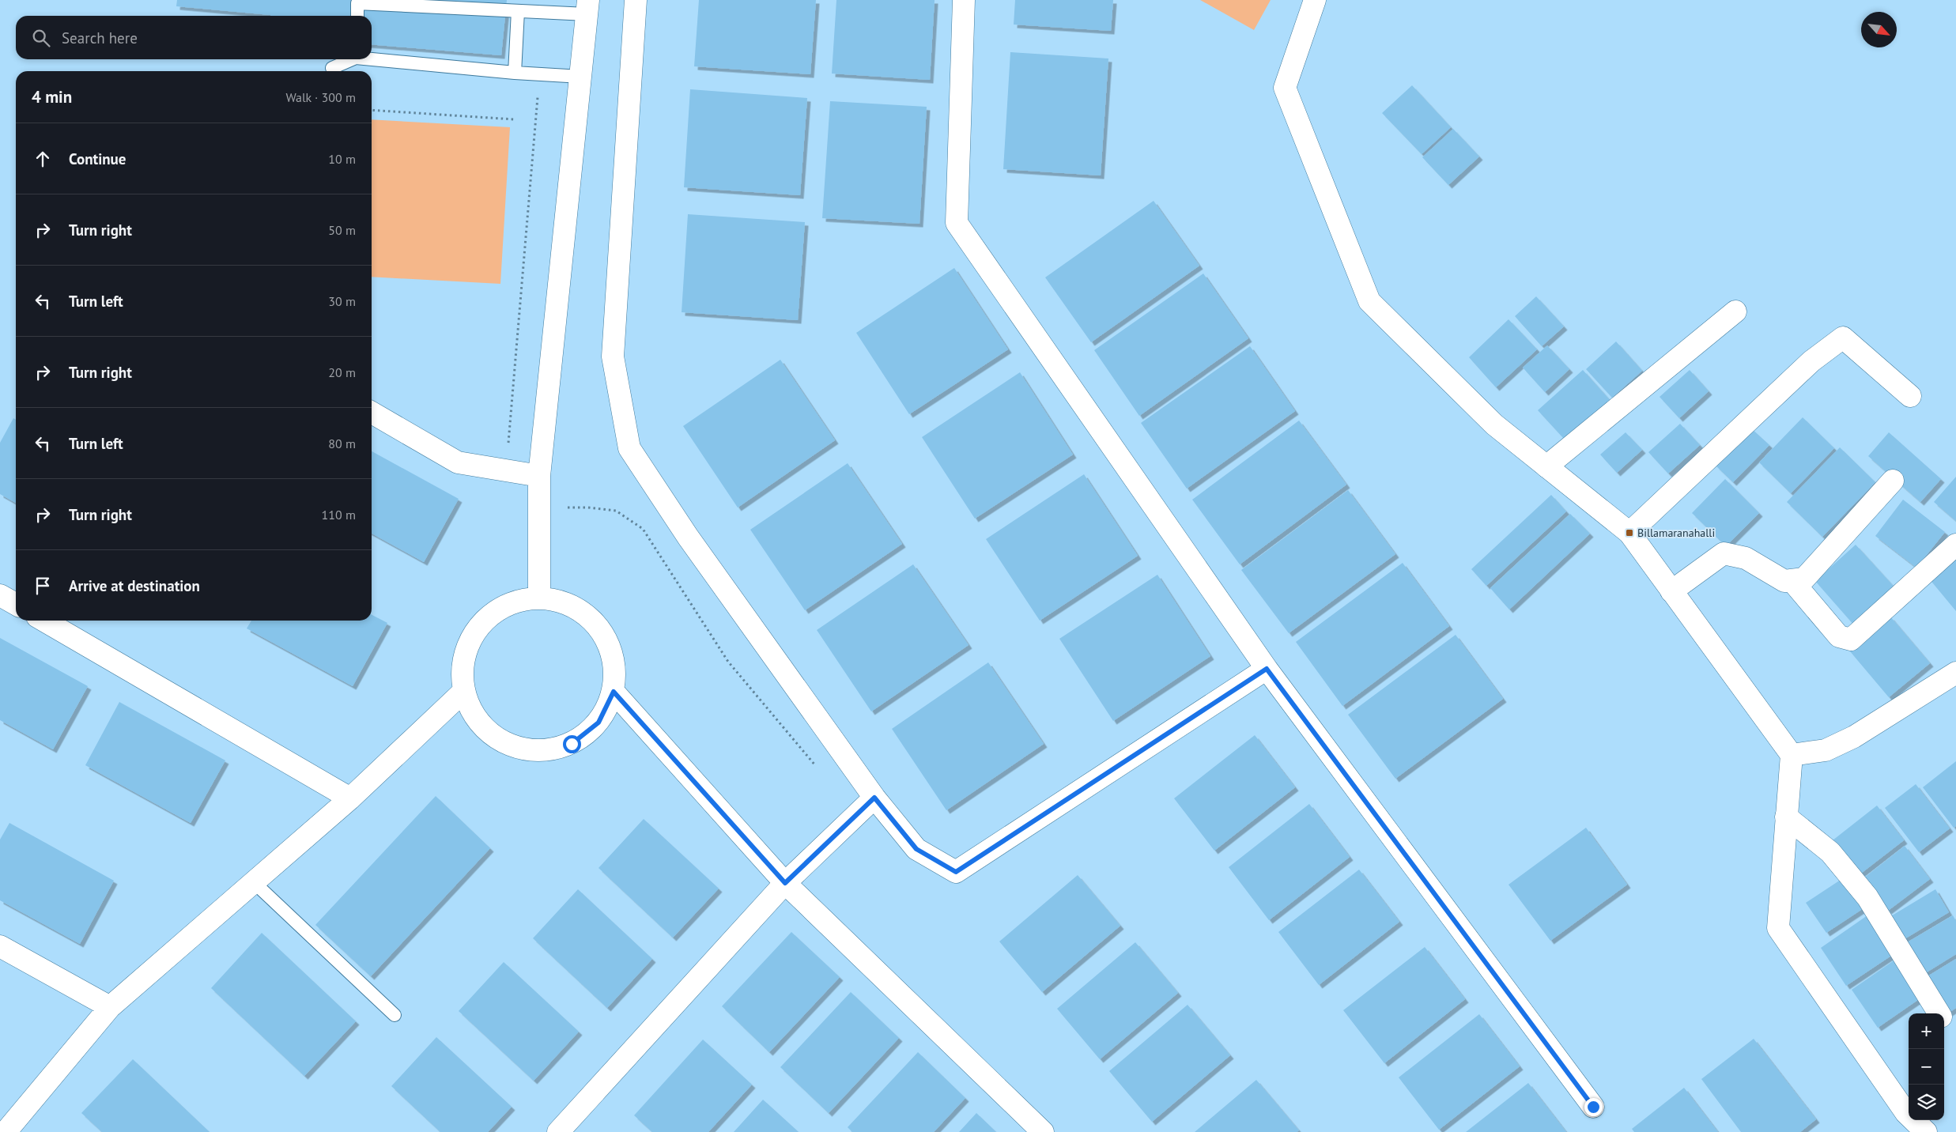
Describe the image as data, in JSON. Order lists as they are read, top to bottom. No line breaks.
{"places":{"transit":["Billamaranahalli"]},"north":"bottom right","page":{"search":"Search here","heading":["4 min","Walk · 300 m"],"list":[["Continue","10 m"],["Turn right","50 m"],["Turn left","30 m"],["Turn right","20 m"],["Turn left","80 m"],["Turn right","110 m"],"Arrive at destination"],"map_buttons":["+","−"]}}
